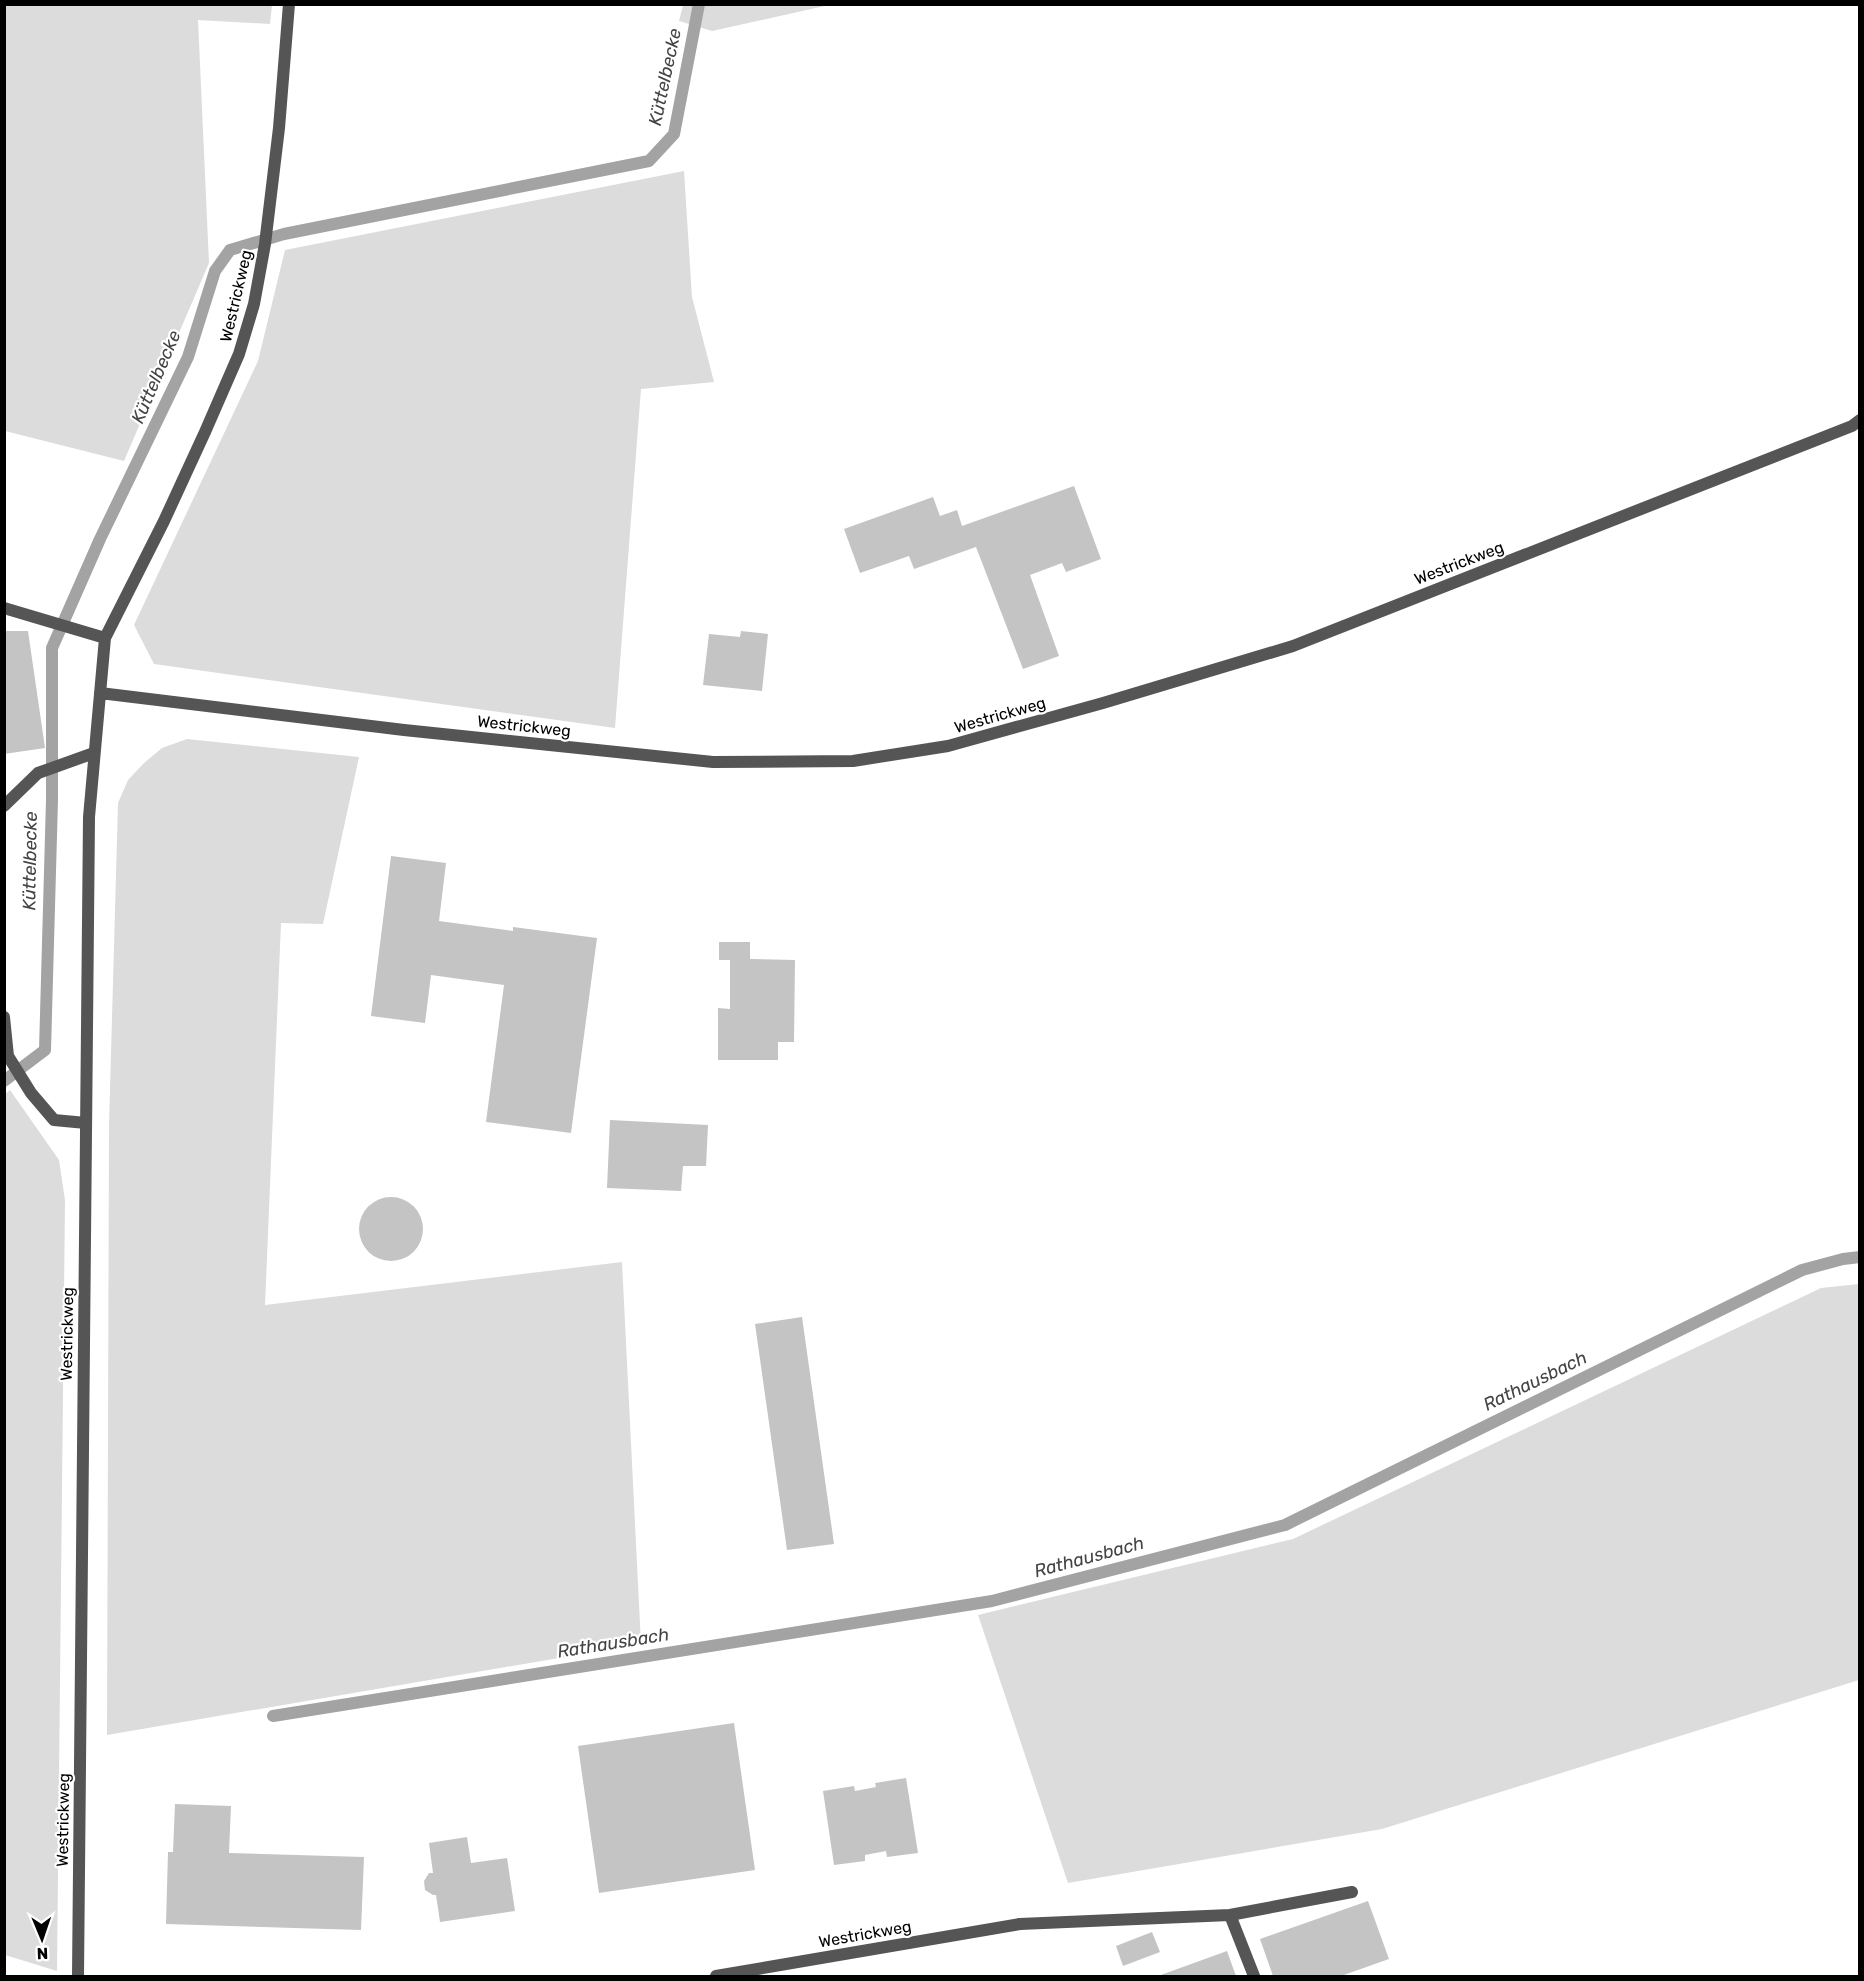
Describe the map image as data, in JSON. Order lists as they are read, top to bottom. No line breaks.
{"streets":{"street":["Westrickweg"]},"water":["Küttelbecke","Rathausbach"],"north":"bottom"}
